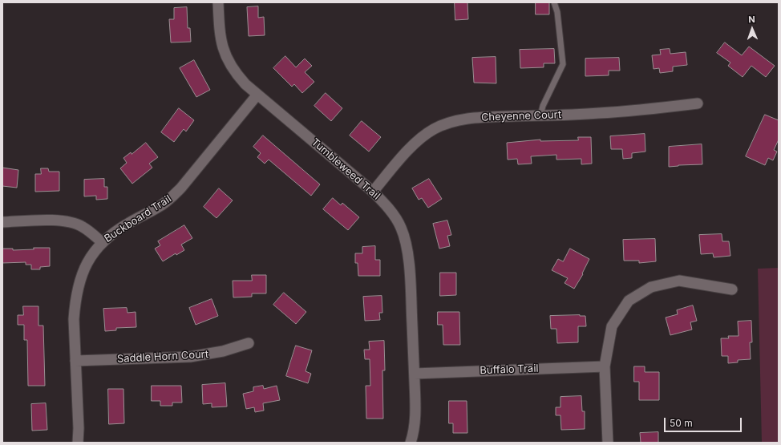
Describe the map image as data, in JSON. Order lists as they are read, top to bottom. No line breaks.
{"streets":{"street":["Cheyenne Court","Tumbleweed Trail","Buckboard Trail","Saddle Horn Court","Buffalo Trail"]},"crossings":[["Cheyenne Court","Tumbleweed Trail"],["Tumbleweed Trail","Buckboard Trail"],["Tumbleweed Trail","Buffalo Trail"],["Buckboard Trail","Saddle Horn Court"]],"scale_bar":"50 m","north":"top"}
